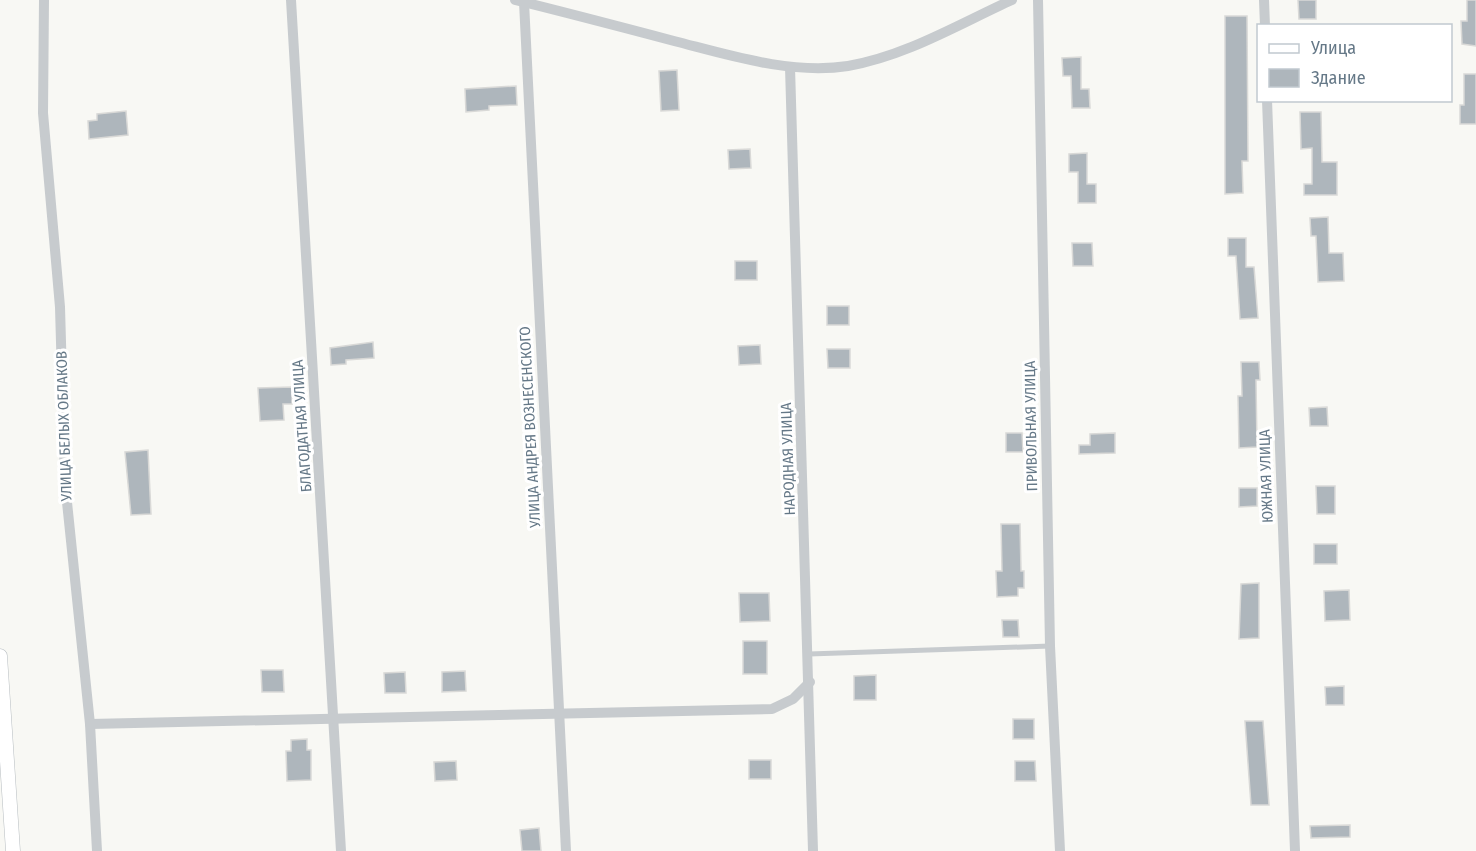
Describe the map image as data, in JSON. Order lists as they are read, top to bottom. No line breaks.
{"streets":{"street":["УЛИЦА БЕЛЫХ ОБЛАКОВ","БЛАГОДАТНАЯ УЛИЦА","ПРИВОЛЬНАЯ УЛИЦА","УЛИЦА АНДРЕЯ ВОЗНЕСЕНСКОГО","НАРОДНАЯ УЛИЦА","ЮЖНАЯ УЛИЦА"]},"legend":["Улица","Здание"]}
